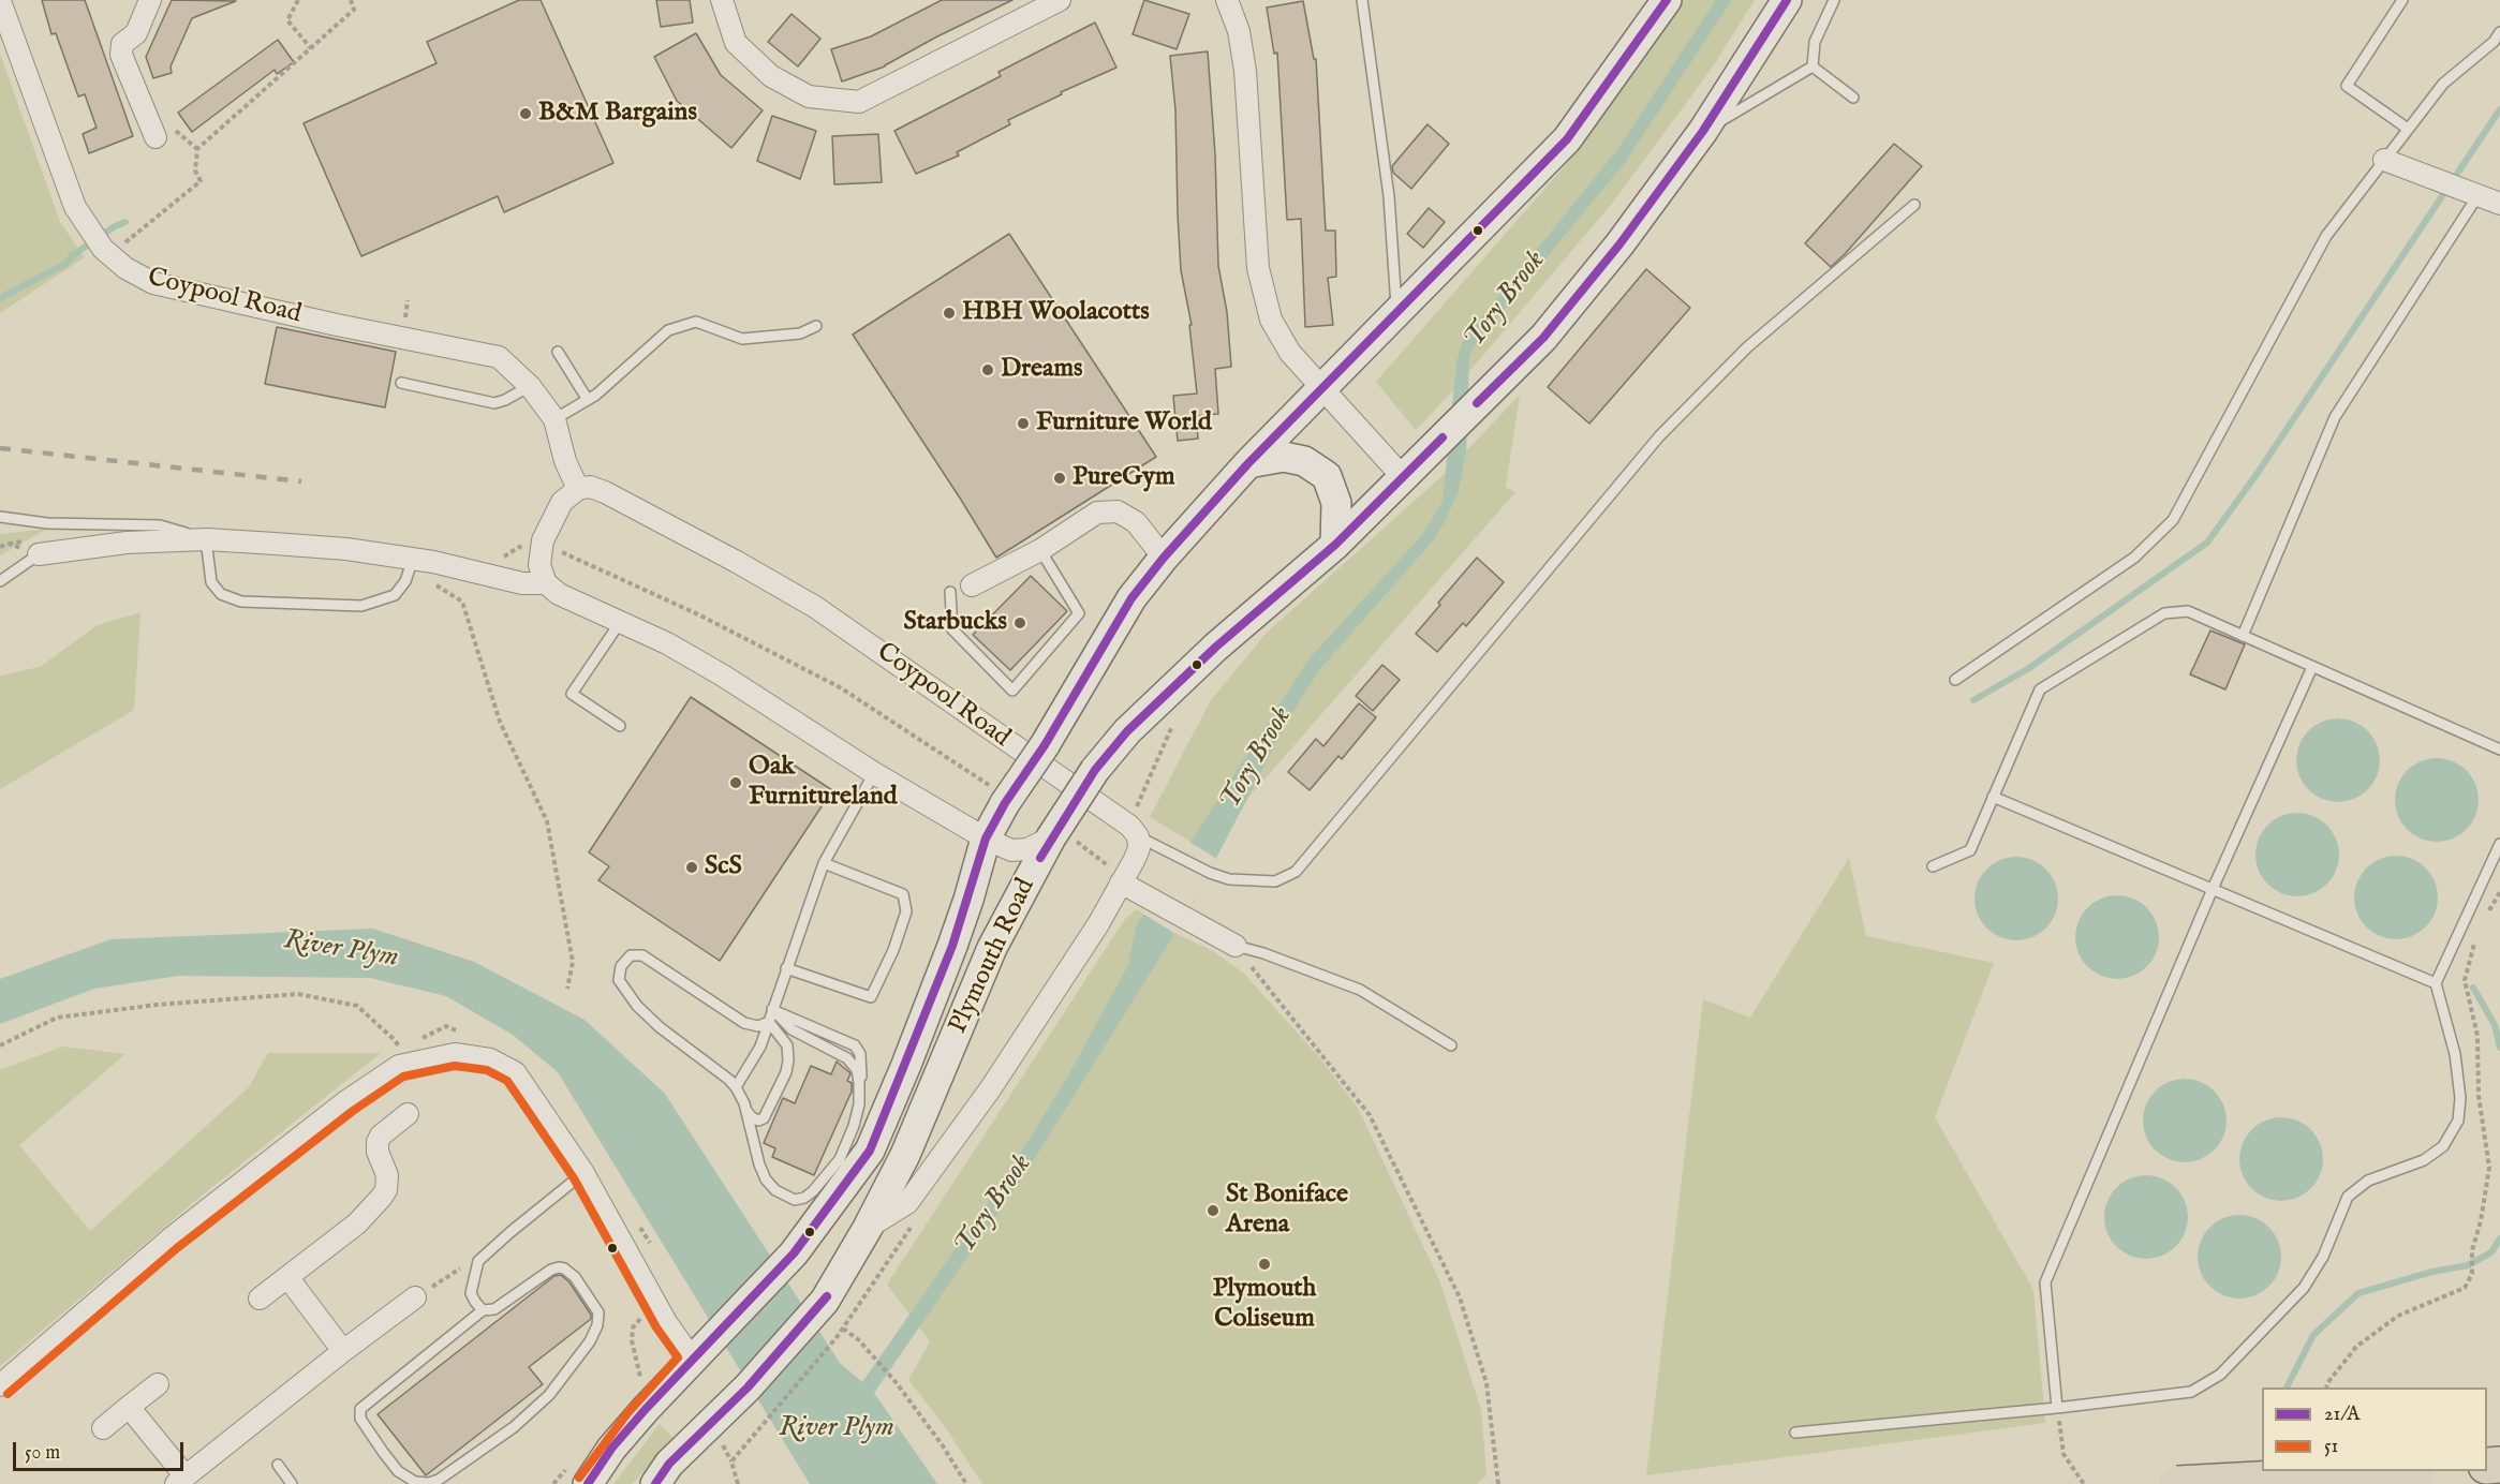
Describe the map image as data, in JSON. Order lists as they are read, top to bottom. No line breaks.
{"streets":{"main road":["Plymouth Road"],"street":["Coypool Road"]},"water":["Tory Brook","River Plym"],"places":["B&M Bargains","HBH Woolacotts","Dreams","Furniture World","PureGym","Starbucks","Oak Furnitureland","ScS","St Boniface Arena","Plymouth Coliseum"],"lines":["transit line 21/A","transit line 51"],"legend":["21/A","51"],"scale_bar":"50 m"}
